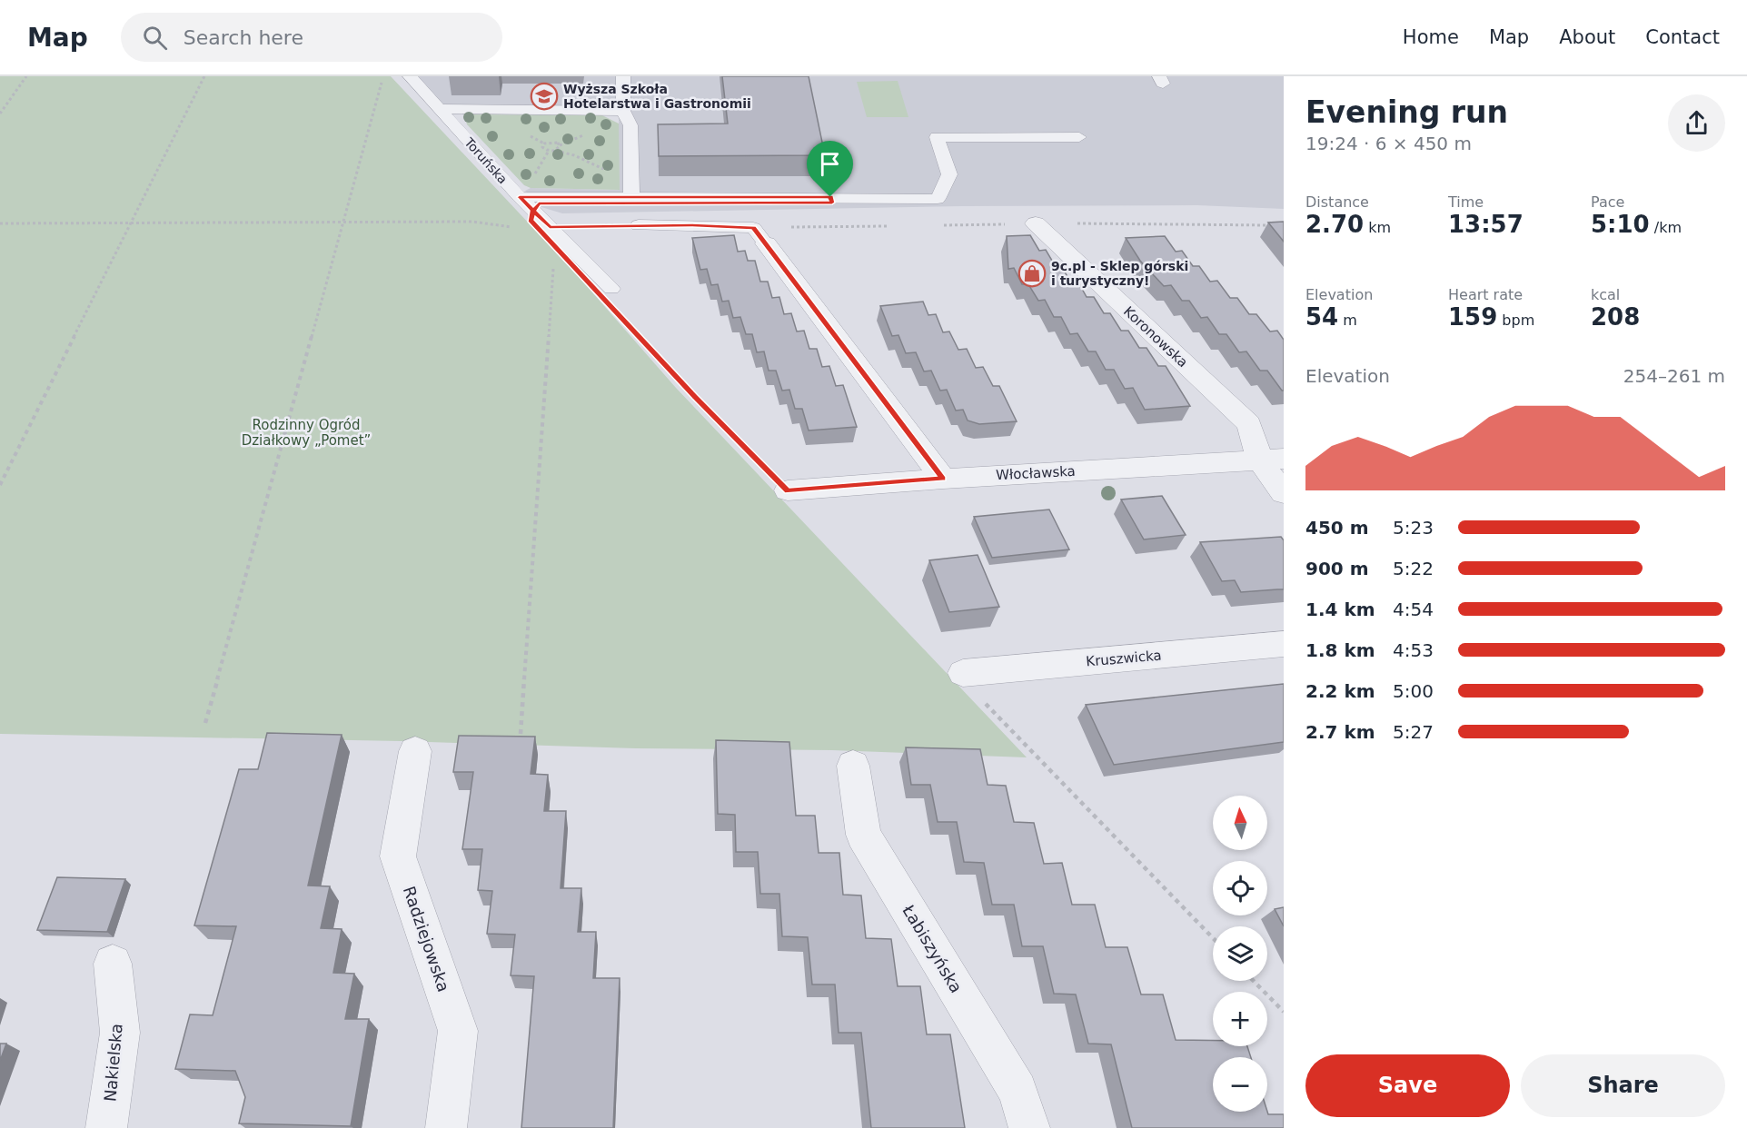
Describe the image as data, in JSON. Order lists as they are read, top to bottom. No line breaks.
{"streets":{"street":["Koronowska","Włocławska","Kruszwicka","Radziejowska","Łabiszyńska","Nakielska"],"lane":["Toruńska"]},"crossings":[["Koronowska","Włocławska"]],"parks":["Rodzinny Ogród Działkowy „Pomet”"],"places":{"school or university":["Wyższa Szkoła Hotelarstwa i Gastronomii"],"shop":["9c.pl - Sklep górski i turystyczny!"]},"north":"top","page":{"header":"Map","search":"Search here","nav":["Home","Map","About","Contact"],"heading":["Evening run","19:24 · 6 × 450 m"],"stats":[["Distance","2.70 km"],["Time","13:57"],["Pace","5:10 /km"],["Elevation","54 m"],["Heart rate","159 bpm"],["kcal","208"]],"chart":["Elevation","254–261 m"],"list":[{"name":"450 m","note":"5:23"},{"name":"900 m","note":"5:22"},{"name":"1.4 km","note":"4:54"},{"name":"1.8 km","note":"4:53"},{"name":"2.2 km","note":"5:00"},{"name":"2.7 km","note":"5:27"}],"map_buttons":["+","−"],"buttons":["Save","Share"]}}
